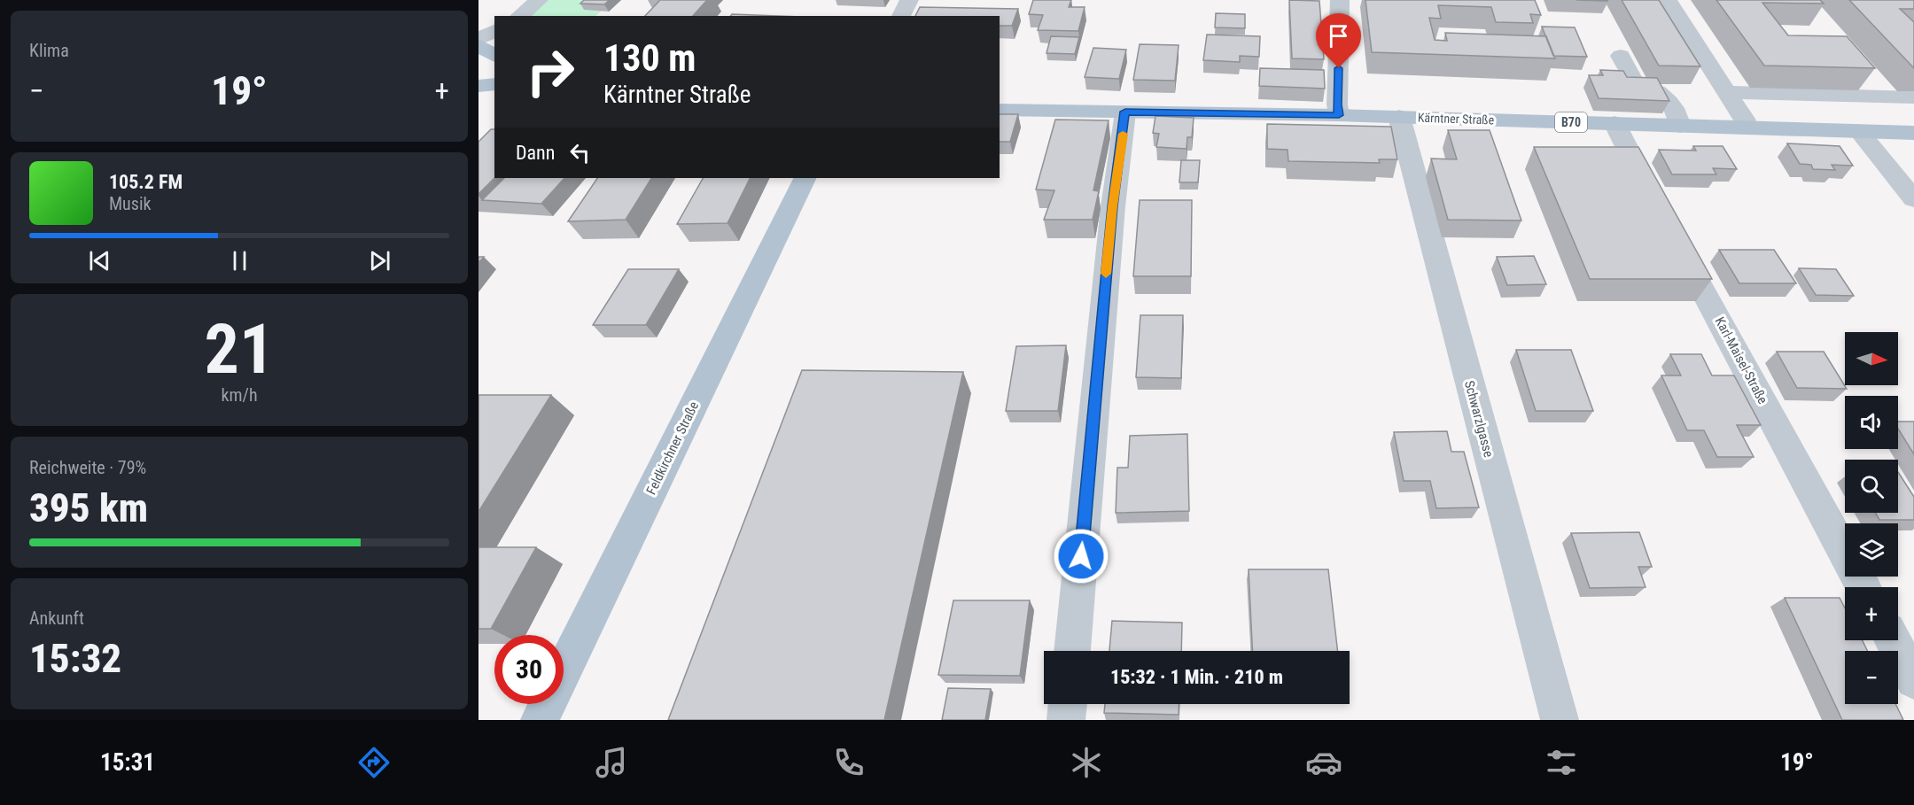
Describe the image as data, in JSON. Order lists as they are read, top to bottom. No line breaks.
{"streets":{"main road":["Kärntner Straße","B70","Feldkirchner Straße"],"street":["Karl-Maisel-Straße","Schwarzlgasse"]},"crossings":[["Kärntner Straße","Schwarzlgasse"]],"north":"right","page":{"tile":["Klima",["21","km/h"],["Reichweite · 79%","395 km"],["Ankunft","15:32"]],"turn":["130 m","Kärntner Straße"],"heat":["−","19°","+"],"then":"Dann","song":["105.2 FM","Musik"],"map_buttons":["+","−"],"limit":"30","trip":"15:32 · 1 Min. · 210 m","tabs":["15:31","19°"]}}
